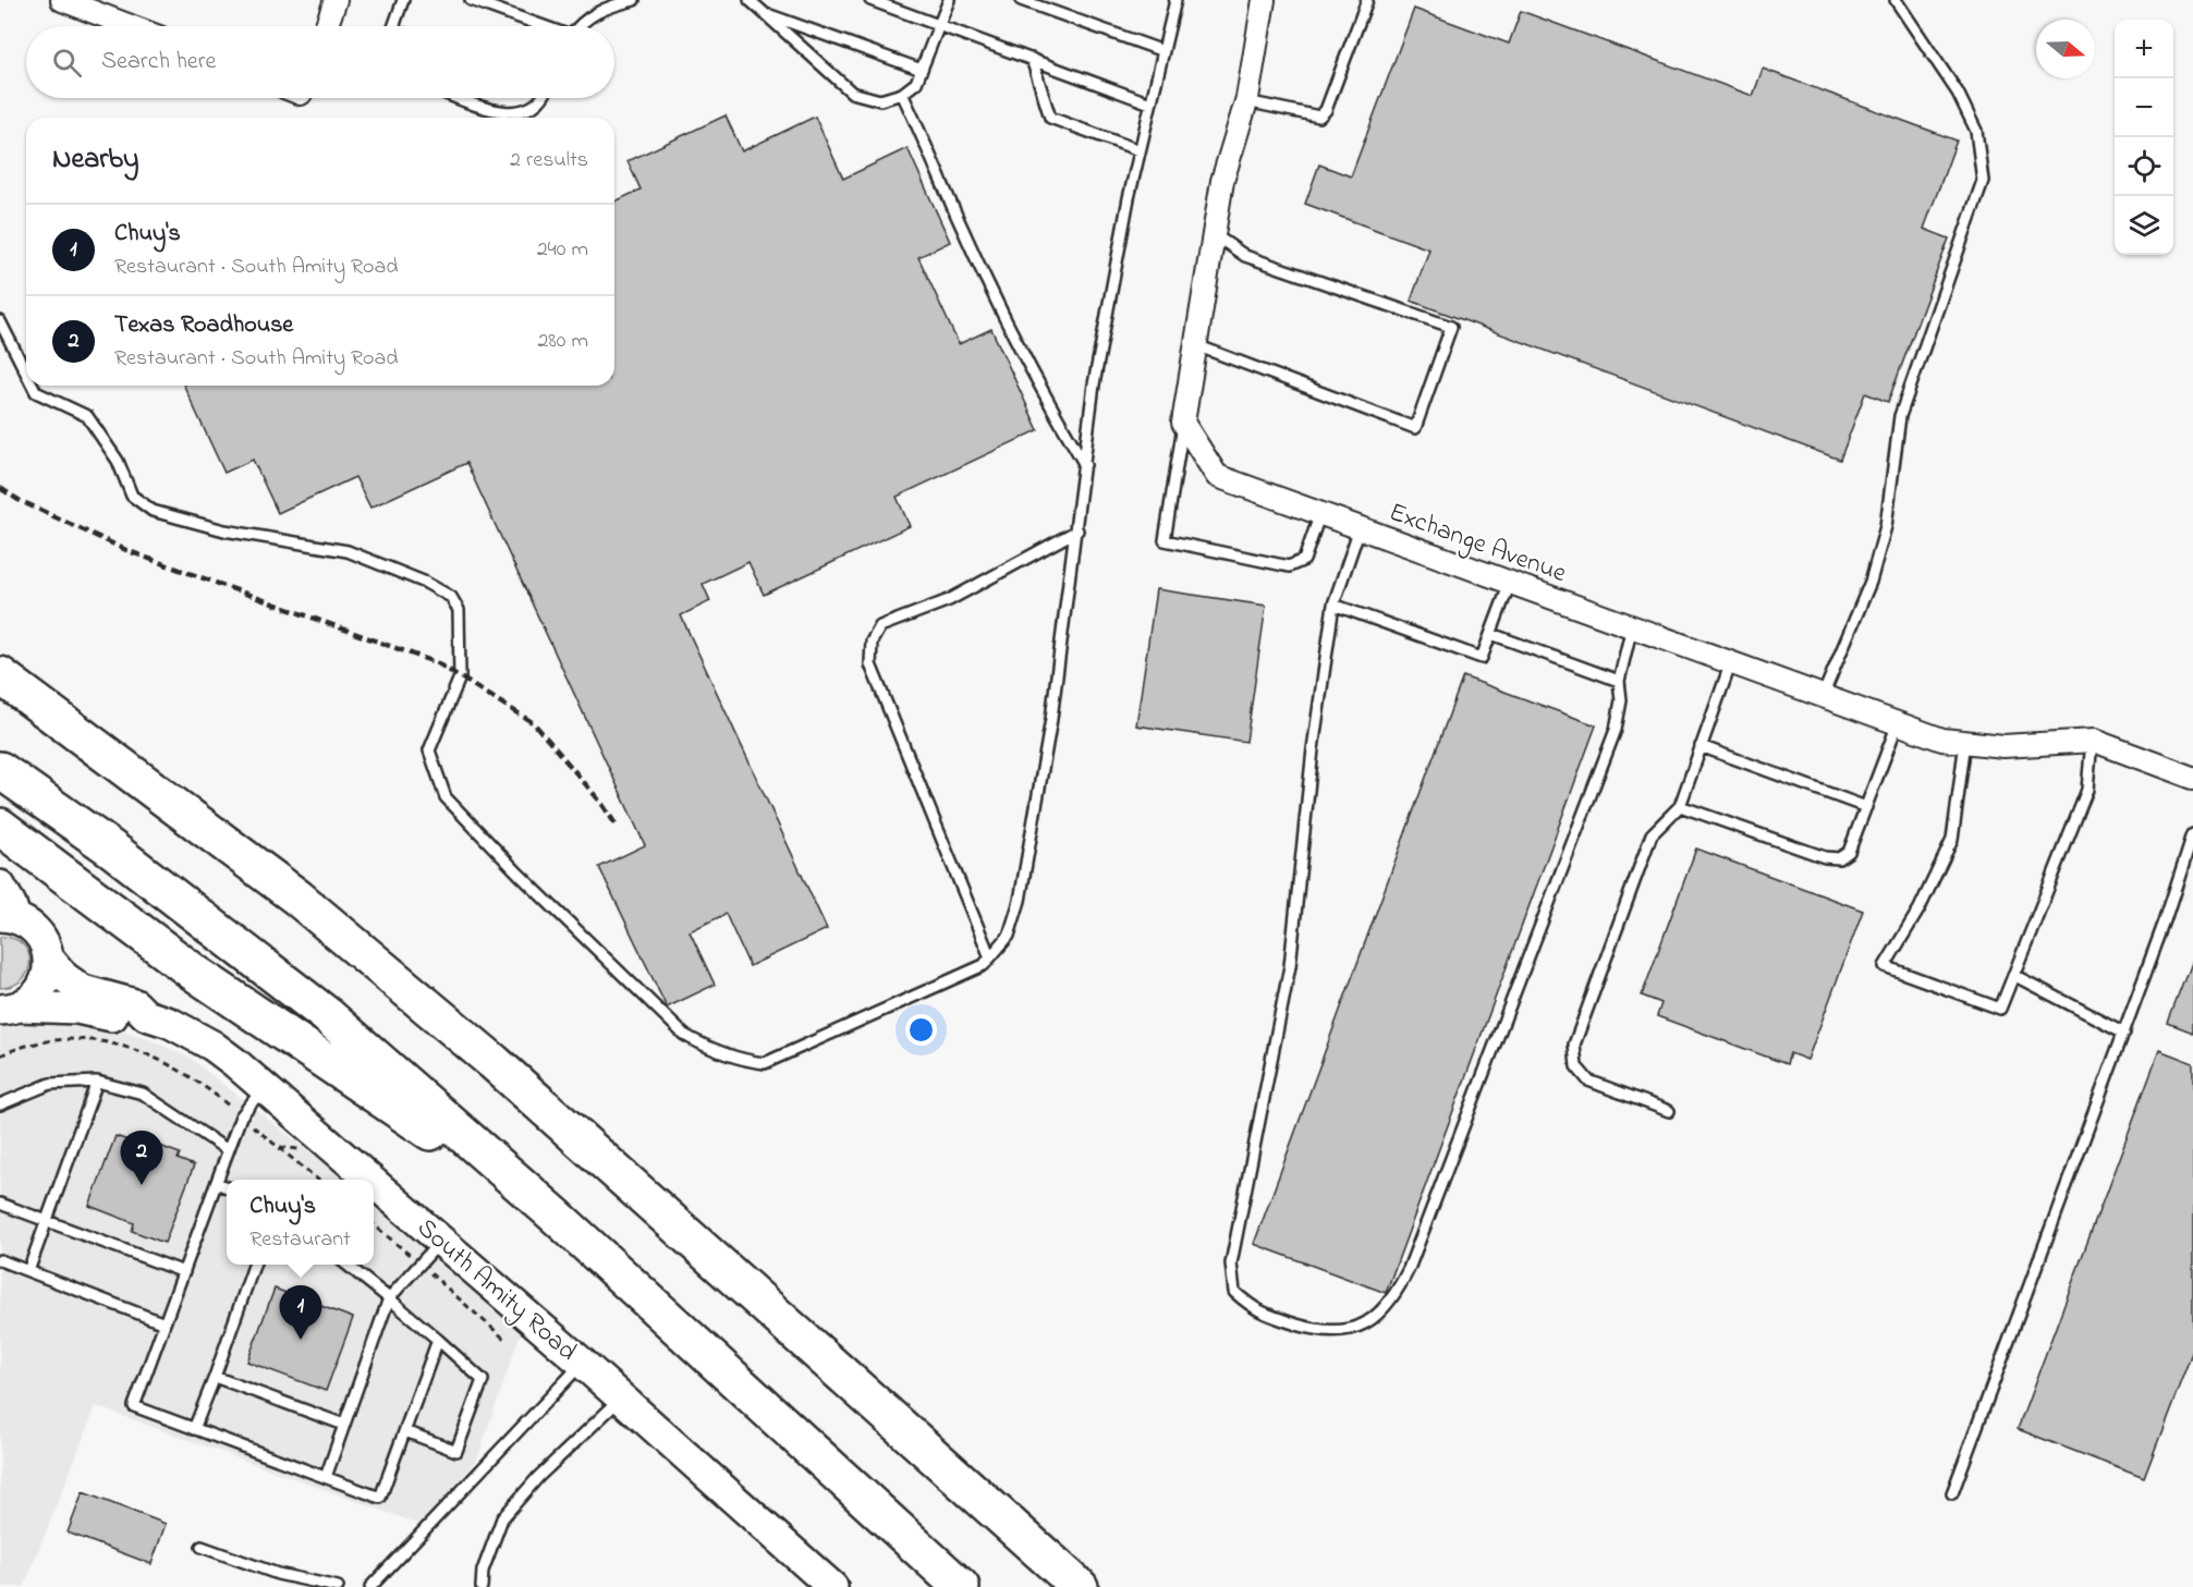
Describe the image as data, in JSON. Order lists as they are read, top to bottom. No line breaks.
{"streets":{"main road":["South Amity Road"],"street":["Exchange Avenue"]},"north":"right","page":{"map_buttons":["+","−"],"search":"Search here","heading":["Nearby","2 results"],"list":[{"mark":"1","name":"Chuy's","note":"Restaurant · South Amity Road","value":"240 m"},{"mark":"2","name":"Texas Roadhouse","note":"Restaurant · South Amity Road","value":"280 m"}],"pins":["2","1"],"popup":["Chuy's","Restaurant"]}}
